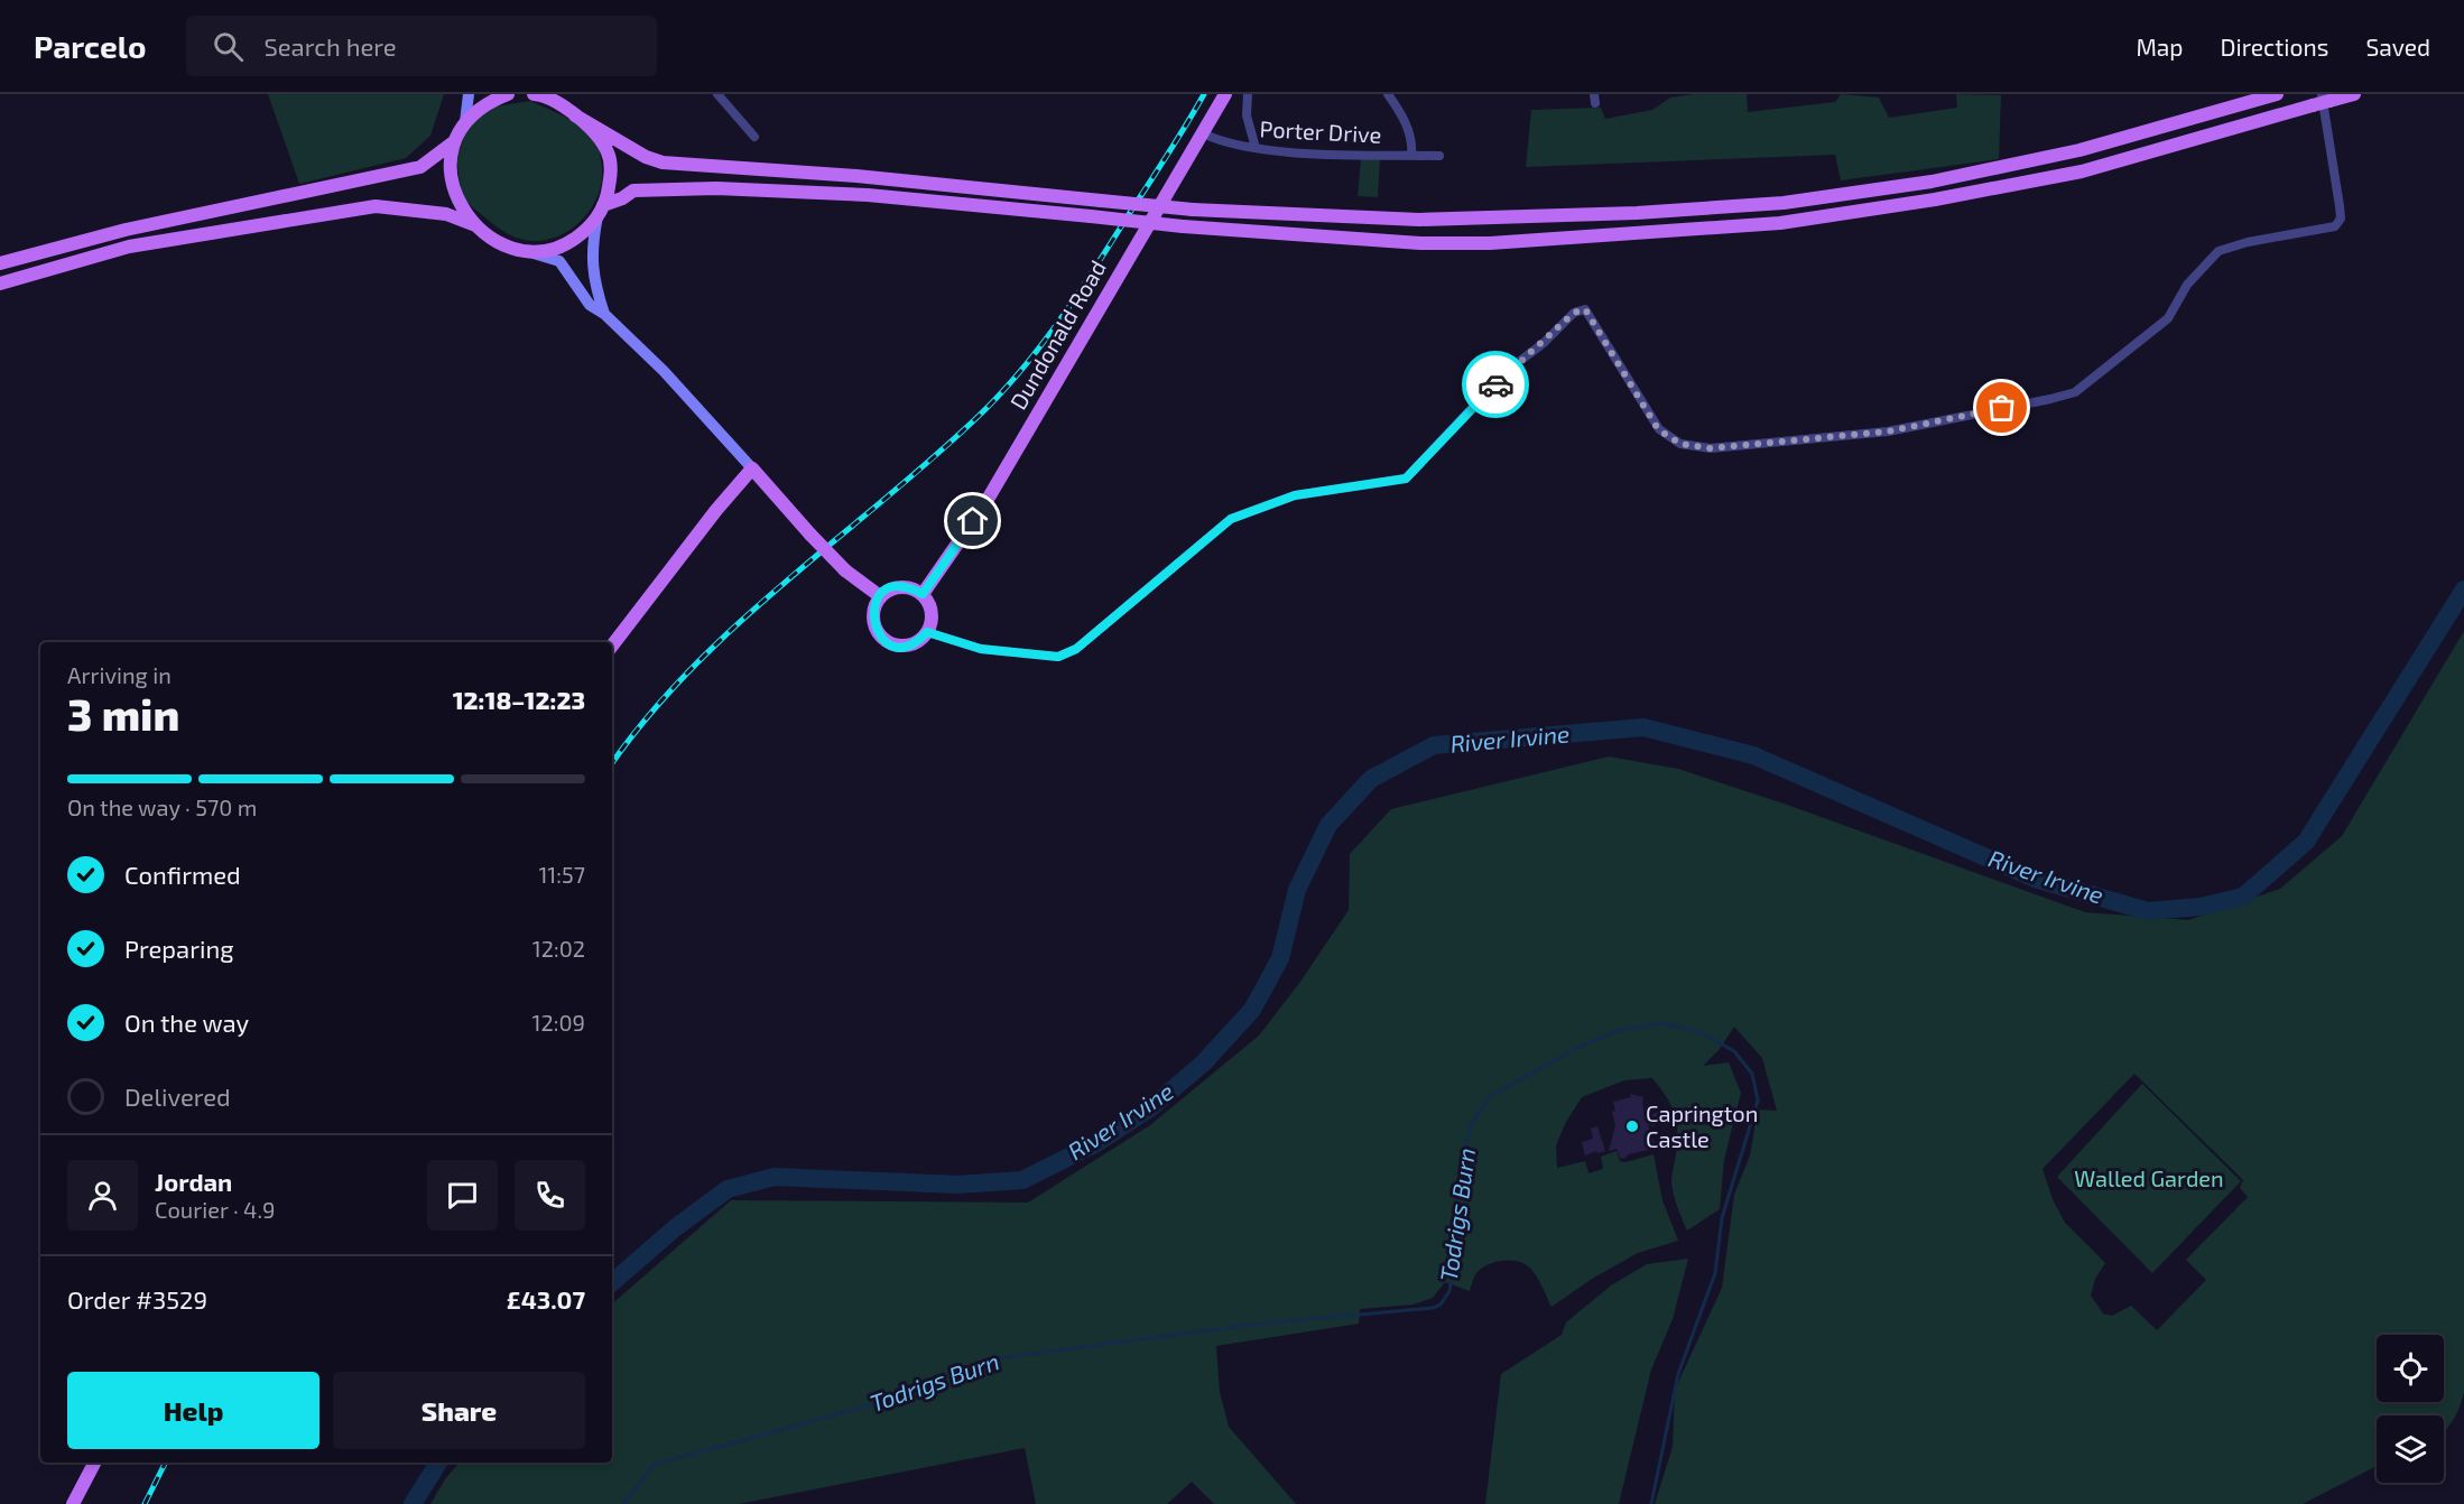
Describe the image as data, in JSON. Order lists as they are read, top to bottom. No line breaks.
{"streets":{"main road":["Dundonald Road"],"street":["Porter Drive"]},"crossings":[["Porter Drive","Dundonald Road"]],"water":["River Irvine","Todrigs Burn"],"parks":["Walled Garden"],"places":["Caprington Castle"],"page":{"header":"Parcelo","search":"Search here","nav":["Map","Directions","Saved"],"heading":["3 min","Arriving in","12:18–12:23"],"panel":["Jordan","Courier · 4.9","Order #3529","£43.07"],"bar":"On the way · 570 m","list":[["Confirmed","11:57"],["Preparing","12:02"],["On the way","12:09"],"Delivered"],"buttons":["Help","Share"]}}
